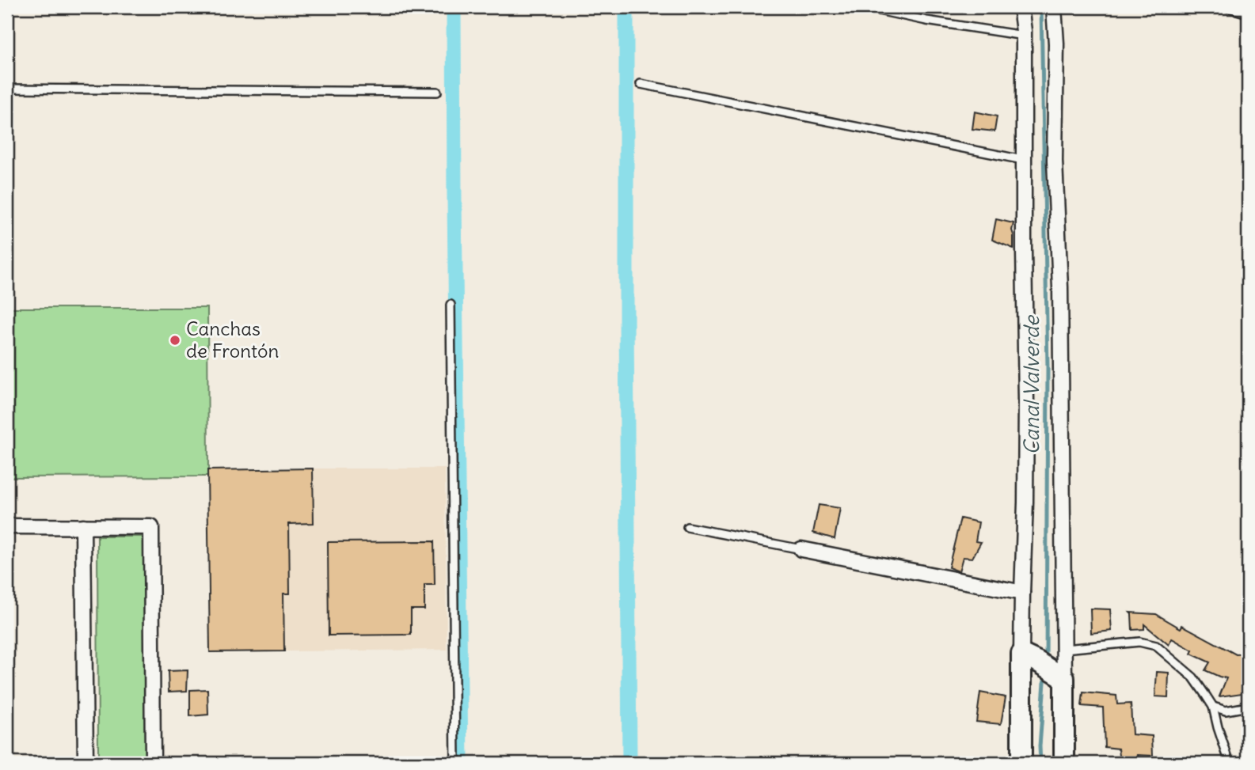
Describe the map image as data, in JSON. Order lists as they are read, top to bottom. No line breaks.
{"water":["Canal Valverde"],"places":["Canchas de Frontón"]}
